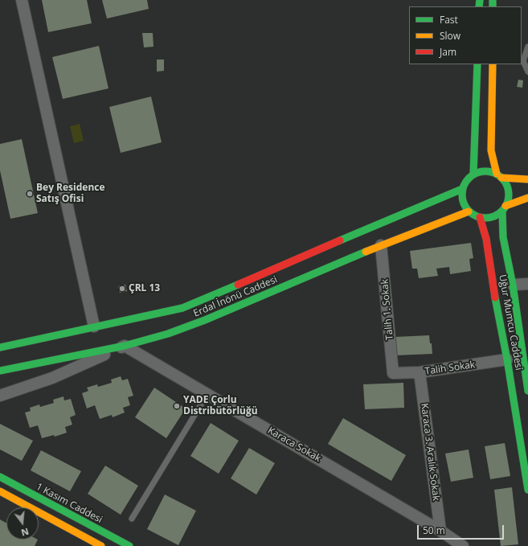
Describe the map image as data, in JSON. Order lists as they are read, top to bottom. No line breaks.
{"streets":{"main road":["Erdal İnönü Caddesi","Uğur Mumcu Caddesi","1 Kasım Caddesi"],"street":["Talih 1. Sokak","Talih Sokak","Karaca Sokak","Karaca 3. Aralık Sokak"]},"crossings":[["Erdal İnönü Caddesi","Talih 1. Sokak"],["Erdal İnönü Caddesi","Uğur Mumcu Caddesi"],["Erdal İnönü Caddesi","Karaca Sokak"],["Talih 1. Sokak","Talih Sokak"],["Uğur Mumcu Caddesi","Talih Sokak"],["Talih Sokak","Karaca 3. Aralık Sokak"],["Karaca Sokak","Karaca 3. Aralık Sokak"]],"places":["Bey Residence Satış Ofisi","ÇRL 13","YADE Çorlu Distribütörlüğü"],"legend":["Fast","Slow","Jam"],"scale_bar":"50 m","north":"bottom"}
